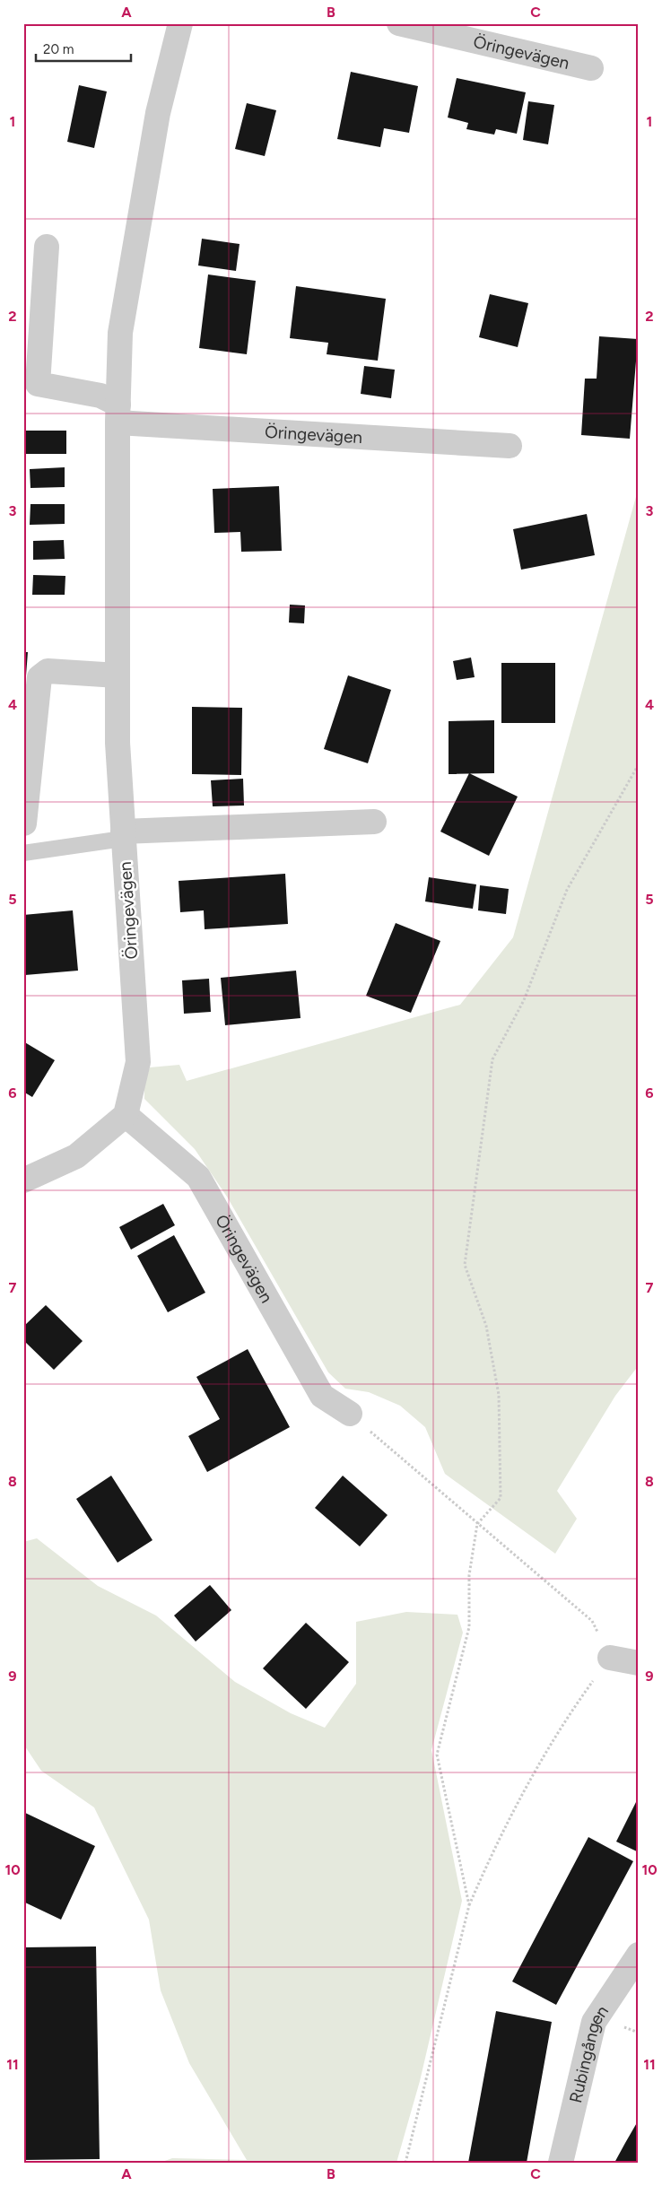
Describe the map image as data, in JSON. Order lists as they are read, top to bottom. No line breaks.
{"streets":{"street":["Öringevägen","Rubingången"]},"scale_bar":"20 m","grid":{"columns":["A","B","C"],"rows":["1","2","3","4","5","6","7","8","9","10","11"]}}
